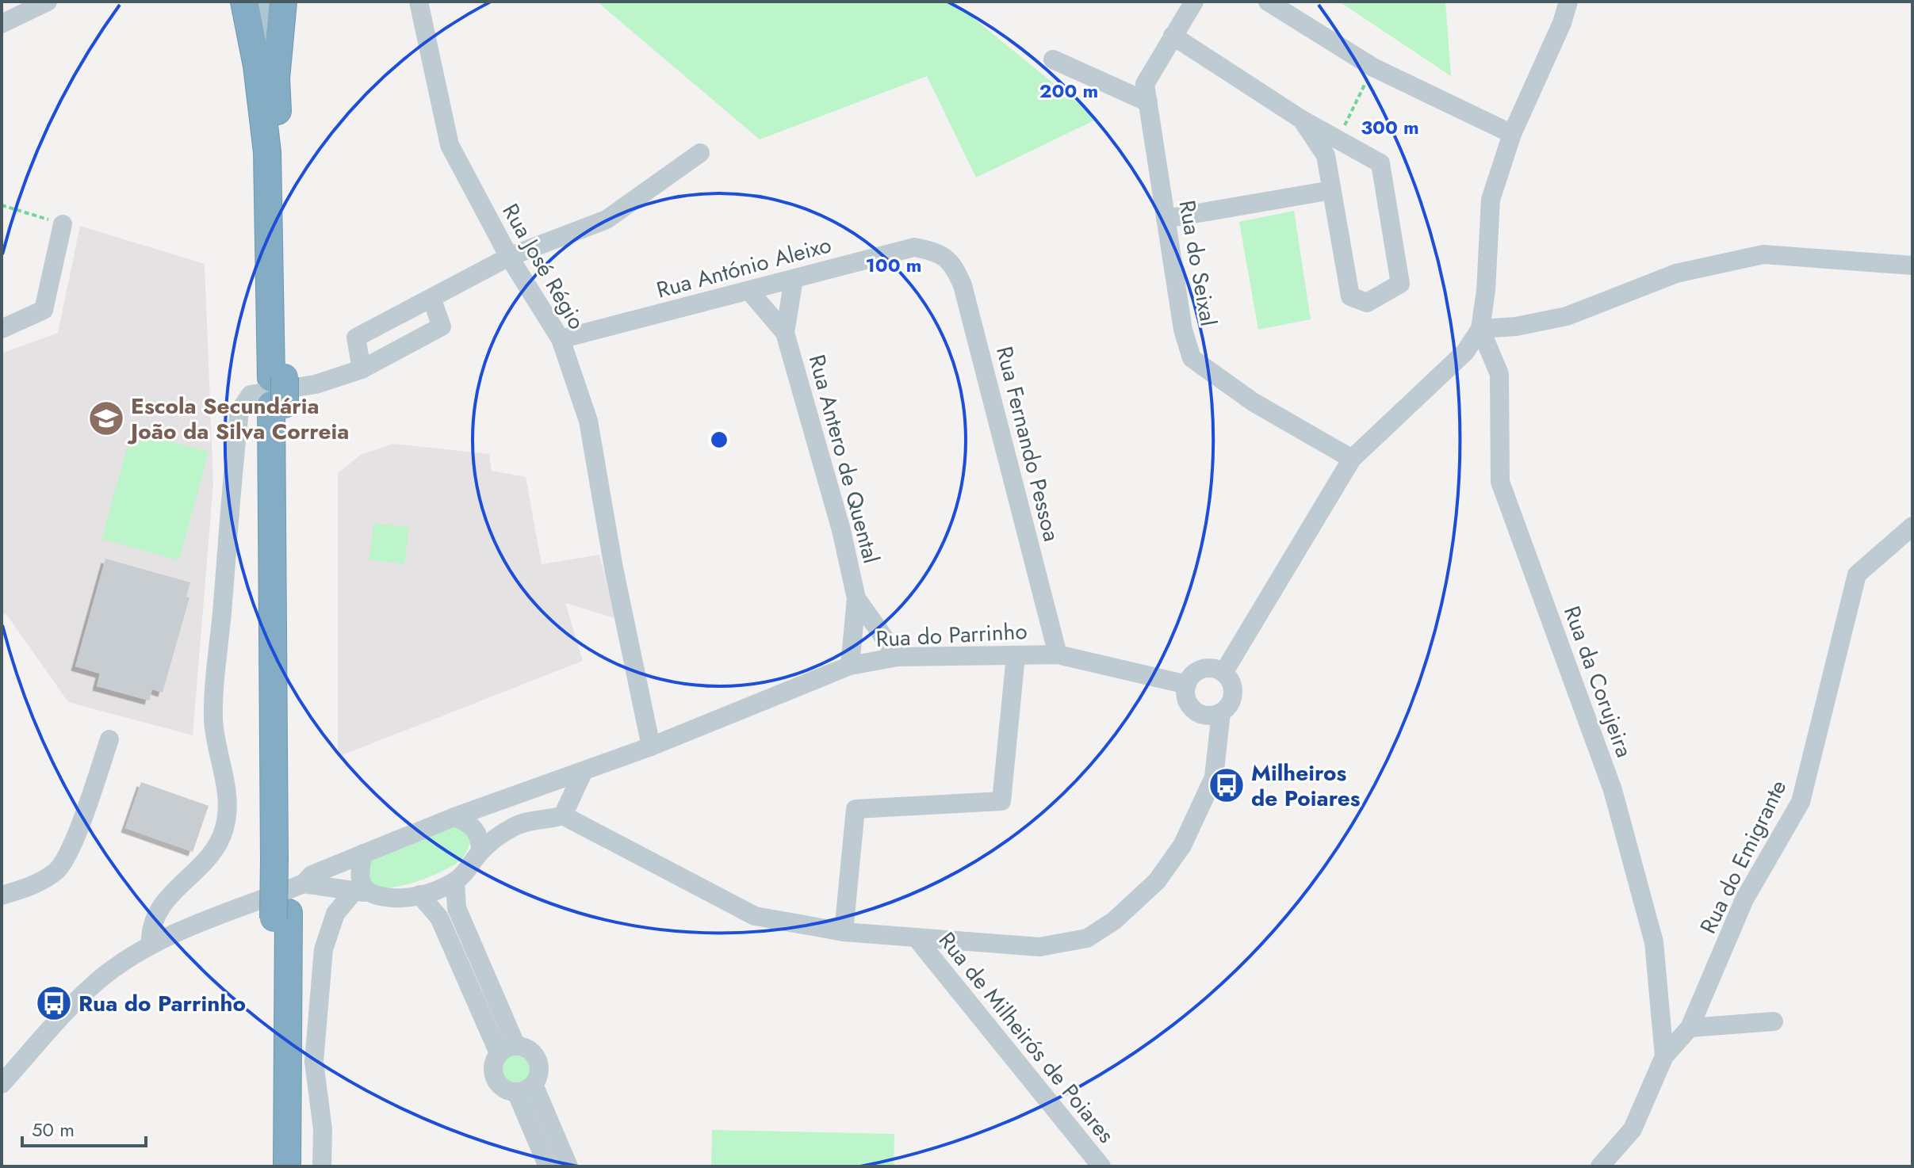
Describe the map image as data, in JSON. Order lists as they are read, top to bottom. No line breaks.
{"streets":{"street":["Rua do Seixal","Rua José Régio","Rua António Aleixo","Rua Fernando Pessoa","Rua Antero de Quental","Rua do Parrinho","Rua da Corujeira","Rua do Emigrante","Rua de Milheirós de Poiares"]},"crossings":[["Rua José Régio","Rua António Aleixo"],["Rua José Régio","Rua do Parrinho"],["Rua António Aleixo","Rua Fernando Pessoa"],["Rua António Aleixo","Rua Antero de Quental"],["Rua Fernando Pessoa","Rua do Parrinho"],["Rua Antero de Quental","Rua do Parrinho"],["Rua do Parrinho","Rua de Milheirós de Poiares"],["Rua da Corujeira","Rua do Emigrante"]],"places":{"school or university":["Escola Secundária João da Silva Correia"],"bus stop":["Milheiros de Poiares","Rua do Parrinho"]},"scale_bar":"50 m","rings":["200 m","300 m","100 m"]}
